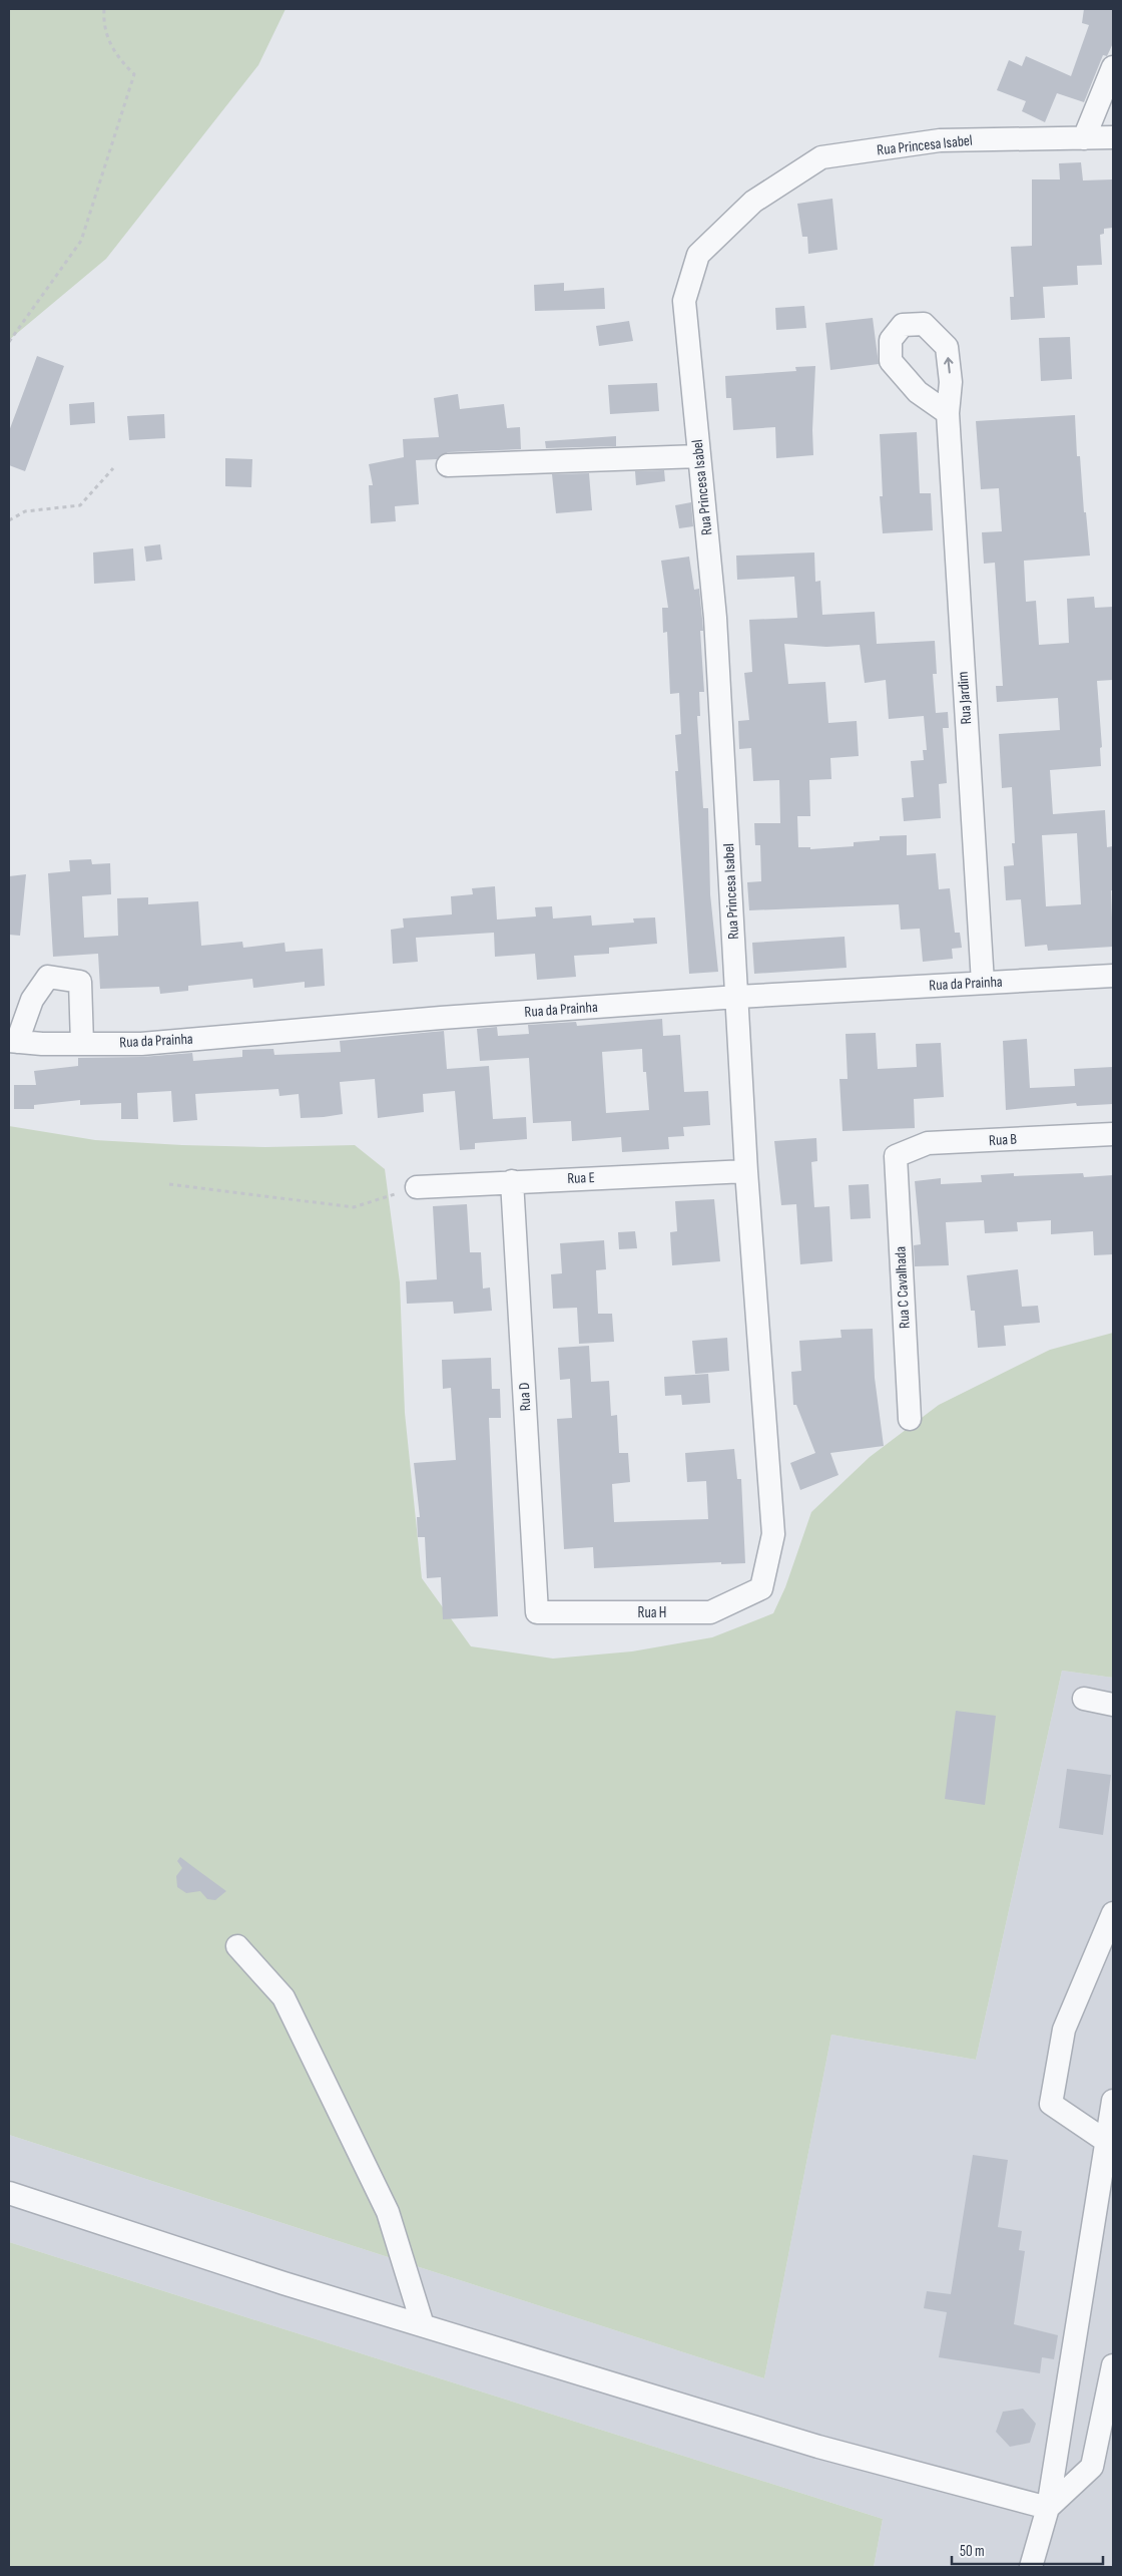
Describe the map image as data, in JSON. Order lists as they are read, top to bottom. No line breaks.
{"streets":{"street":["Rua Princesa Isabel","Rua Jardim","Rua da Prainha","Rua B","Rua E","Rua C Cavalhada","Rua D","Rua H"]},"crossings":[["Rua Princesa Isabel","Rua da Prainha"],["Rua Princesa Isabel","Rua E"],["Rua Princesa Isabel","Rua H"],["Rua Jardim","Rua da Prainha"],["Rua B","Rua C Cavalhada"],["Rua E","Rua D"],["Rua E","Rua H"],["Rua D","Rua H"]],"scale_bar":"50 m"}
